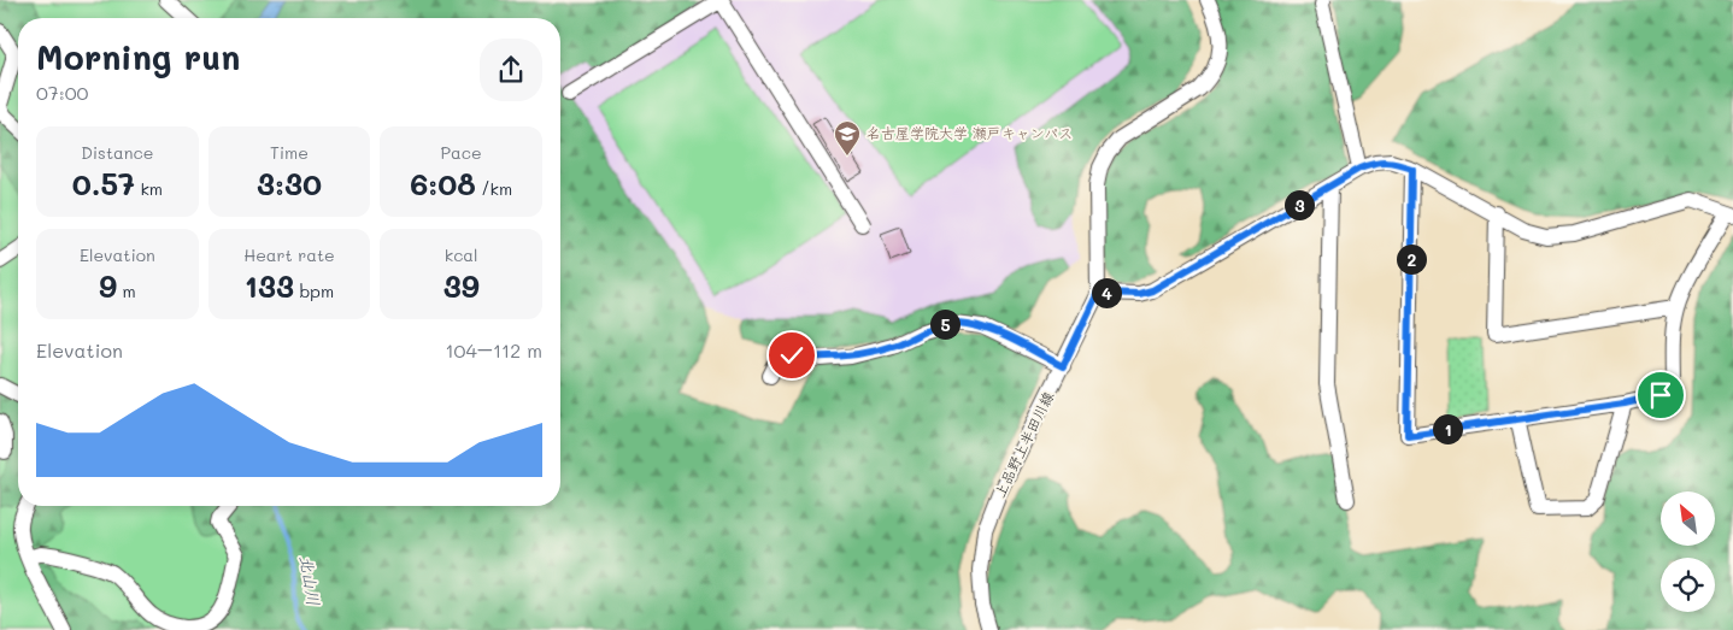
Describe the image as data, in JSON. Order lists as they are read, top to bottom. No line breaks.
{"streets":{"street":["上品野上半田川線"]},"water":["北山川"],"places":{"school or university":["名古屋学院大学 瀬戸キャンパス"]},"north":"top left","page":{"heading":["Morning run","07:00"],"stats":[["Distance","0.57 km"],["Time","3:30"],["Pace","6:08 /km"],["Elevation","9 m"],["Heart rate","133 bpm"],["kcal","39"]],"pins":["3","2","4","5","1"],"chart":["Elevation","104–112 m"]}}
